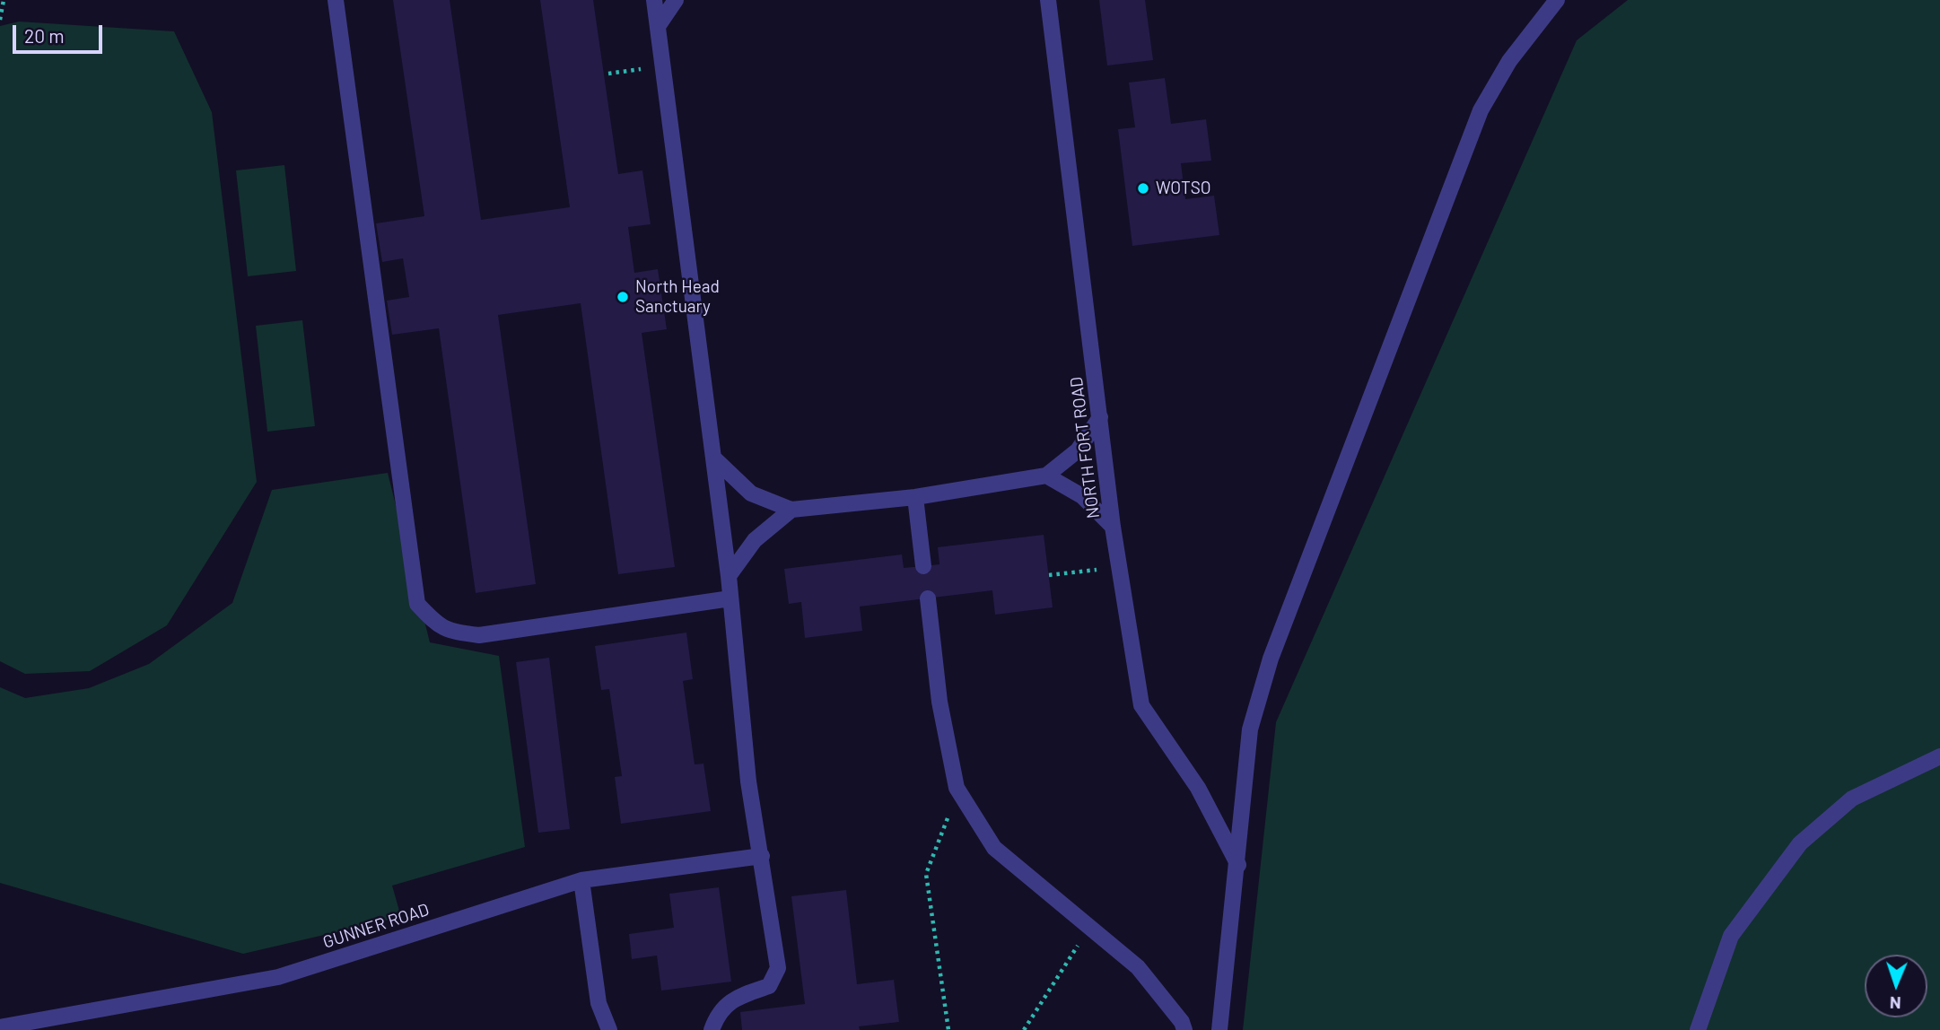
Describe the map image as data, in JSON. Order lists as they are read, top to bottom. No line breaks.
{"streets":{"street":["NORTH FORT ROAD","GUNNER ROAD"]},"places":["WOTSO","North Head Sanctuary"],"scale_bar":"20 m","north":"bottom"}
